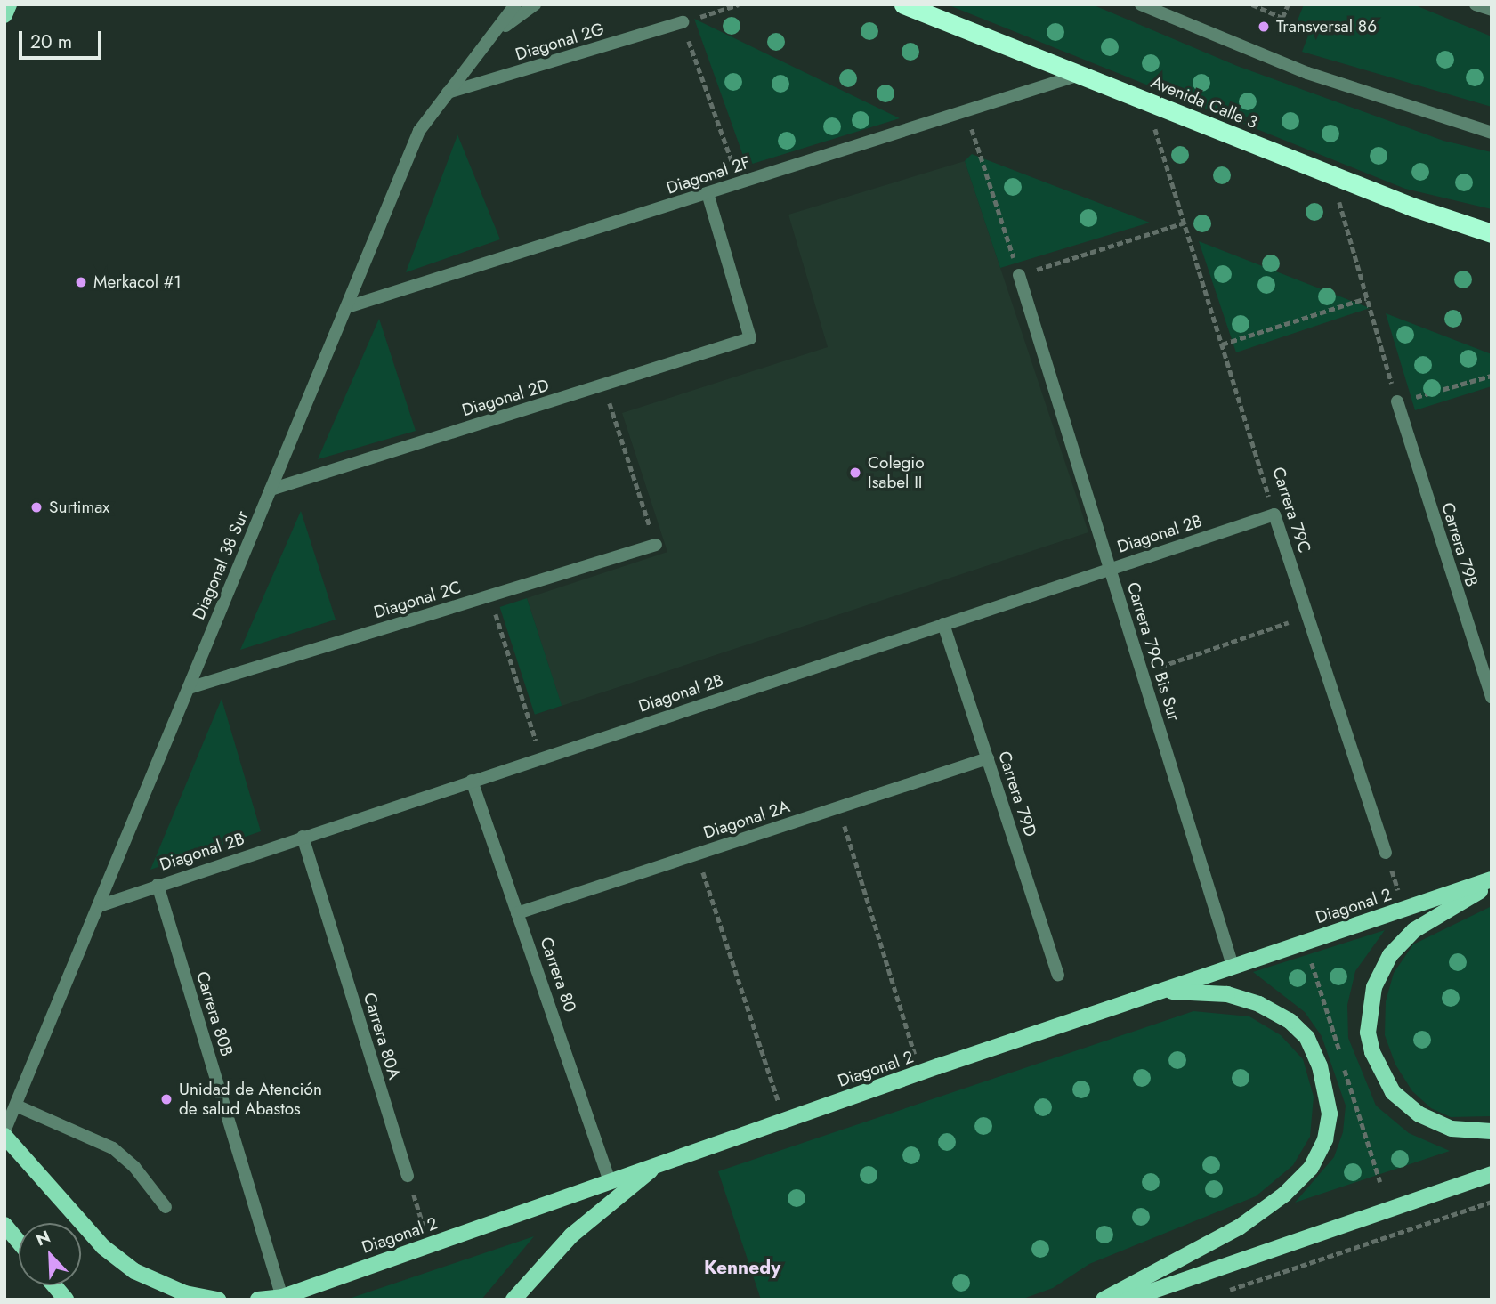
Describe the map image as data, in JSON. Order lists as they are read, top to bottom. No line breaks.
{"streets":{"highway":["Avenida Calle 3"],"main road":["Diagonal 2"],"street":["Diagonal 2G","Diagonal 2F","Diagonal 2D","Carrera 79C","Diagonal 2B","Carrera 79B","Diagonal 38 Sur","Diagonal 2C","Carrera 79C Bis Sur","Carrera 79D","Diagonal 2A","Carrera 80","Carrera 80B","Carrera 80A"]},"crossings":[["Diagonal 2G","Diagonal 38 Sur"],["Avenida Calle 3","Diagonal 2F"],["Diagonal 2F","Diagonal 2D"],["Diagonal 2F","Diagonal 38 Sur"],["Diagonal 2D","Diagonal 38 Sur"],["Carrera 79C","Diagonal 2B"],["Diagonal 2B","Diagonal 38 Sur"],["Diagonal 2B","Carrera 79C Bis Sur"],["Diagonal 2B","Carrera 79D"],["Diagonal 2B","Carrera 80"],["Diagonal 2B","Carrera 80B"],["Diagonal 2B","Carrera 80A"],["Diagonal 38 Sur","Diagonal 2C"],["Carrera 79C Bis Sur","Diagonal 2"],["Carrera 79D","Diagonal 2A"],["Diagonal 2A","Carrera 80"],["Diagonal 2","Carrera 80"],["Diagonal 2","Carrera 80B"]],"districts":["Kennedy"],"places":["Transversal 86","Merkacol #1","Colegio Isabel II","Surtimax","Unidad de Atención de salud Abastos"],"scale_bar":"20 m","north":"top left"}
